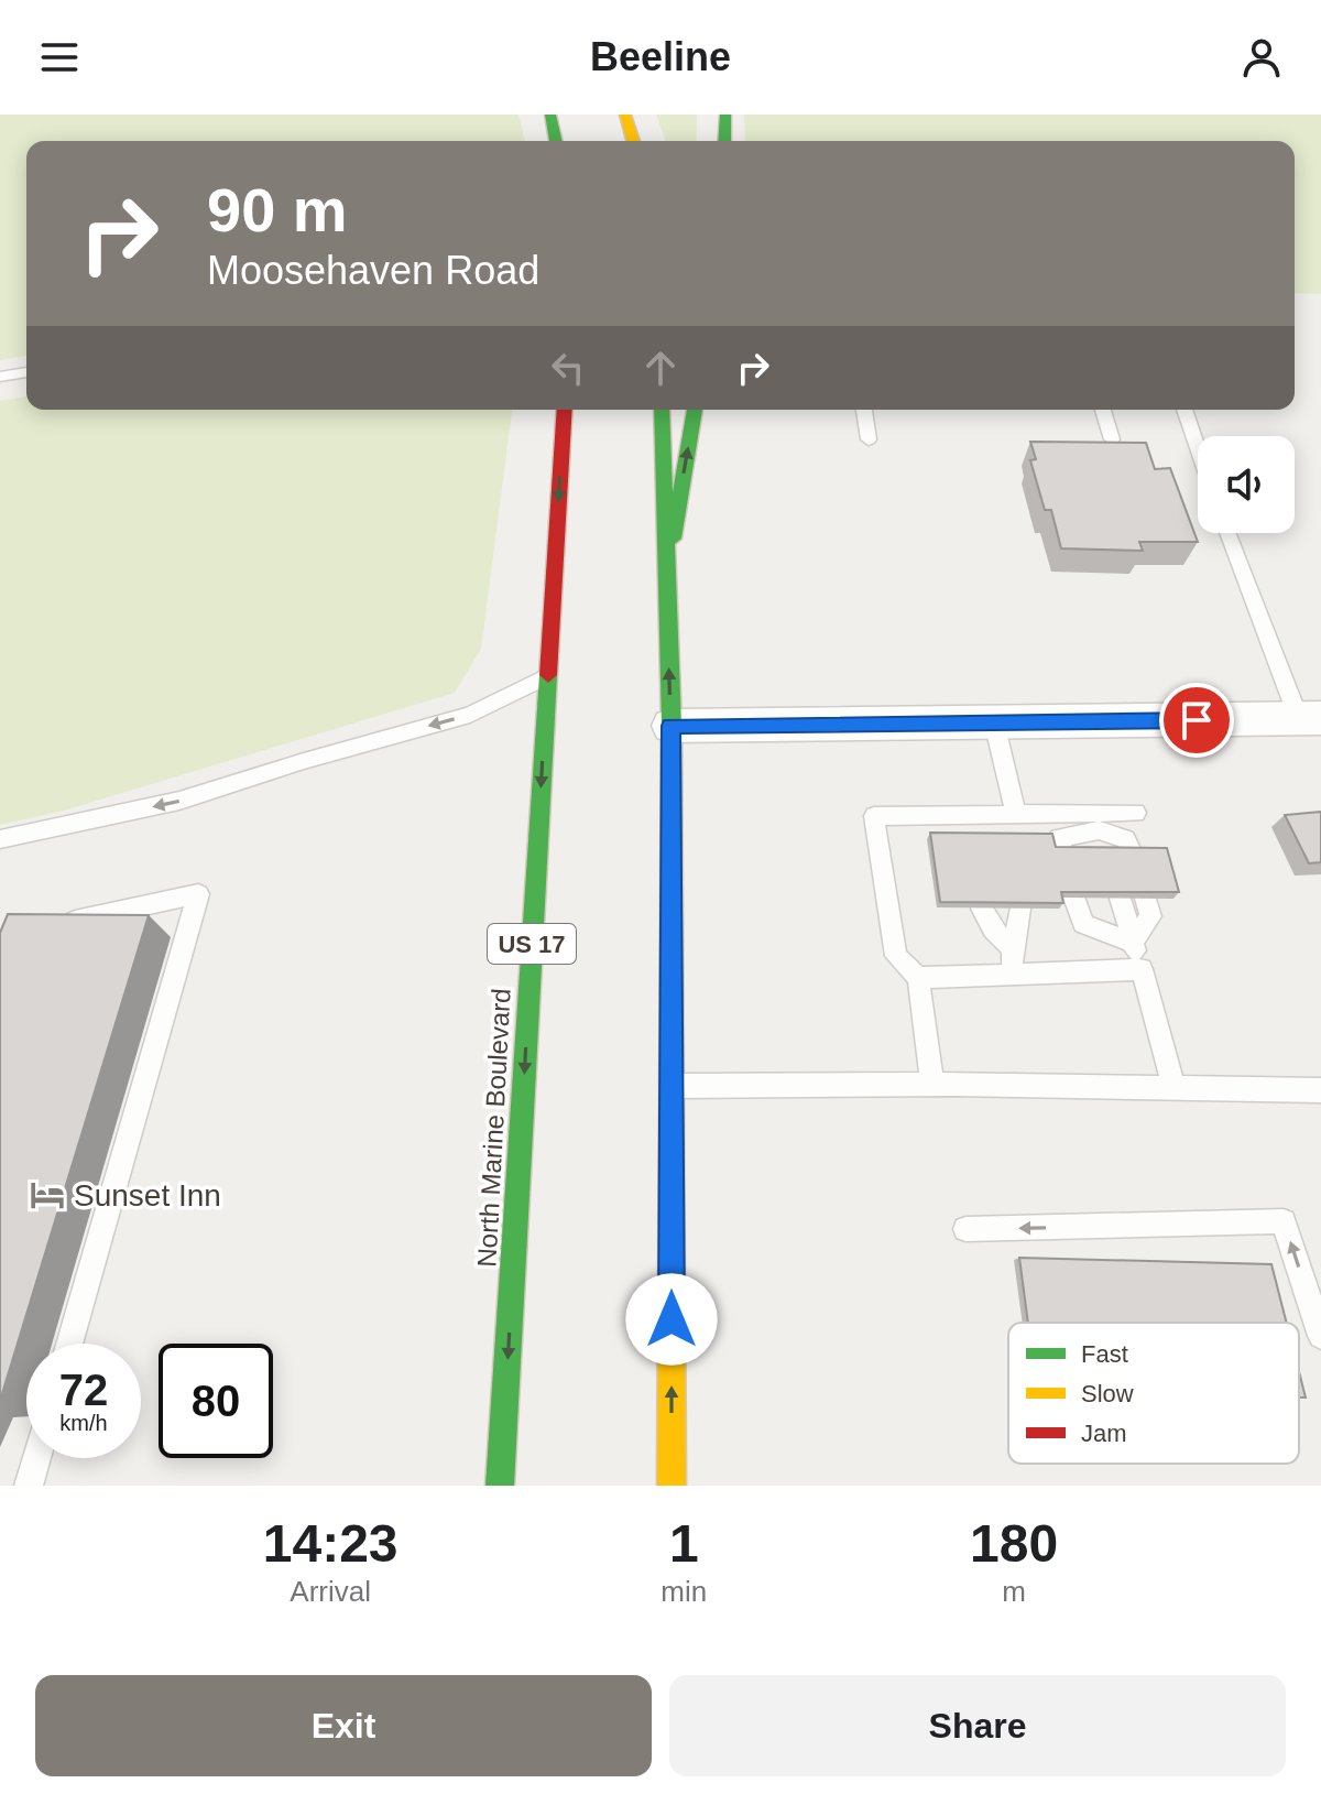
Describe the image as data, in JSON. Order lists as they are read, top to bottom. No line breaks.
{"streets":{"main road":["US 17","North Marine Boulevard"]},"places":{"hotel":["Sunset Inn"]},"legend":["Fast","Slow","Jam"],"page":{"header":"Beeline","turn":["90 m","Moosehaven Road"],"speed":"72 km/h","limit":"80","eta":["14:23","Arrival","1","min","180","m"],"buttons":["Exit","Share"]}}
